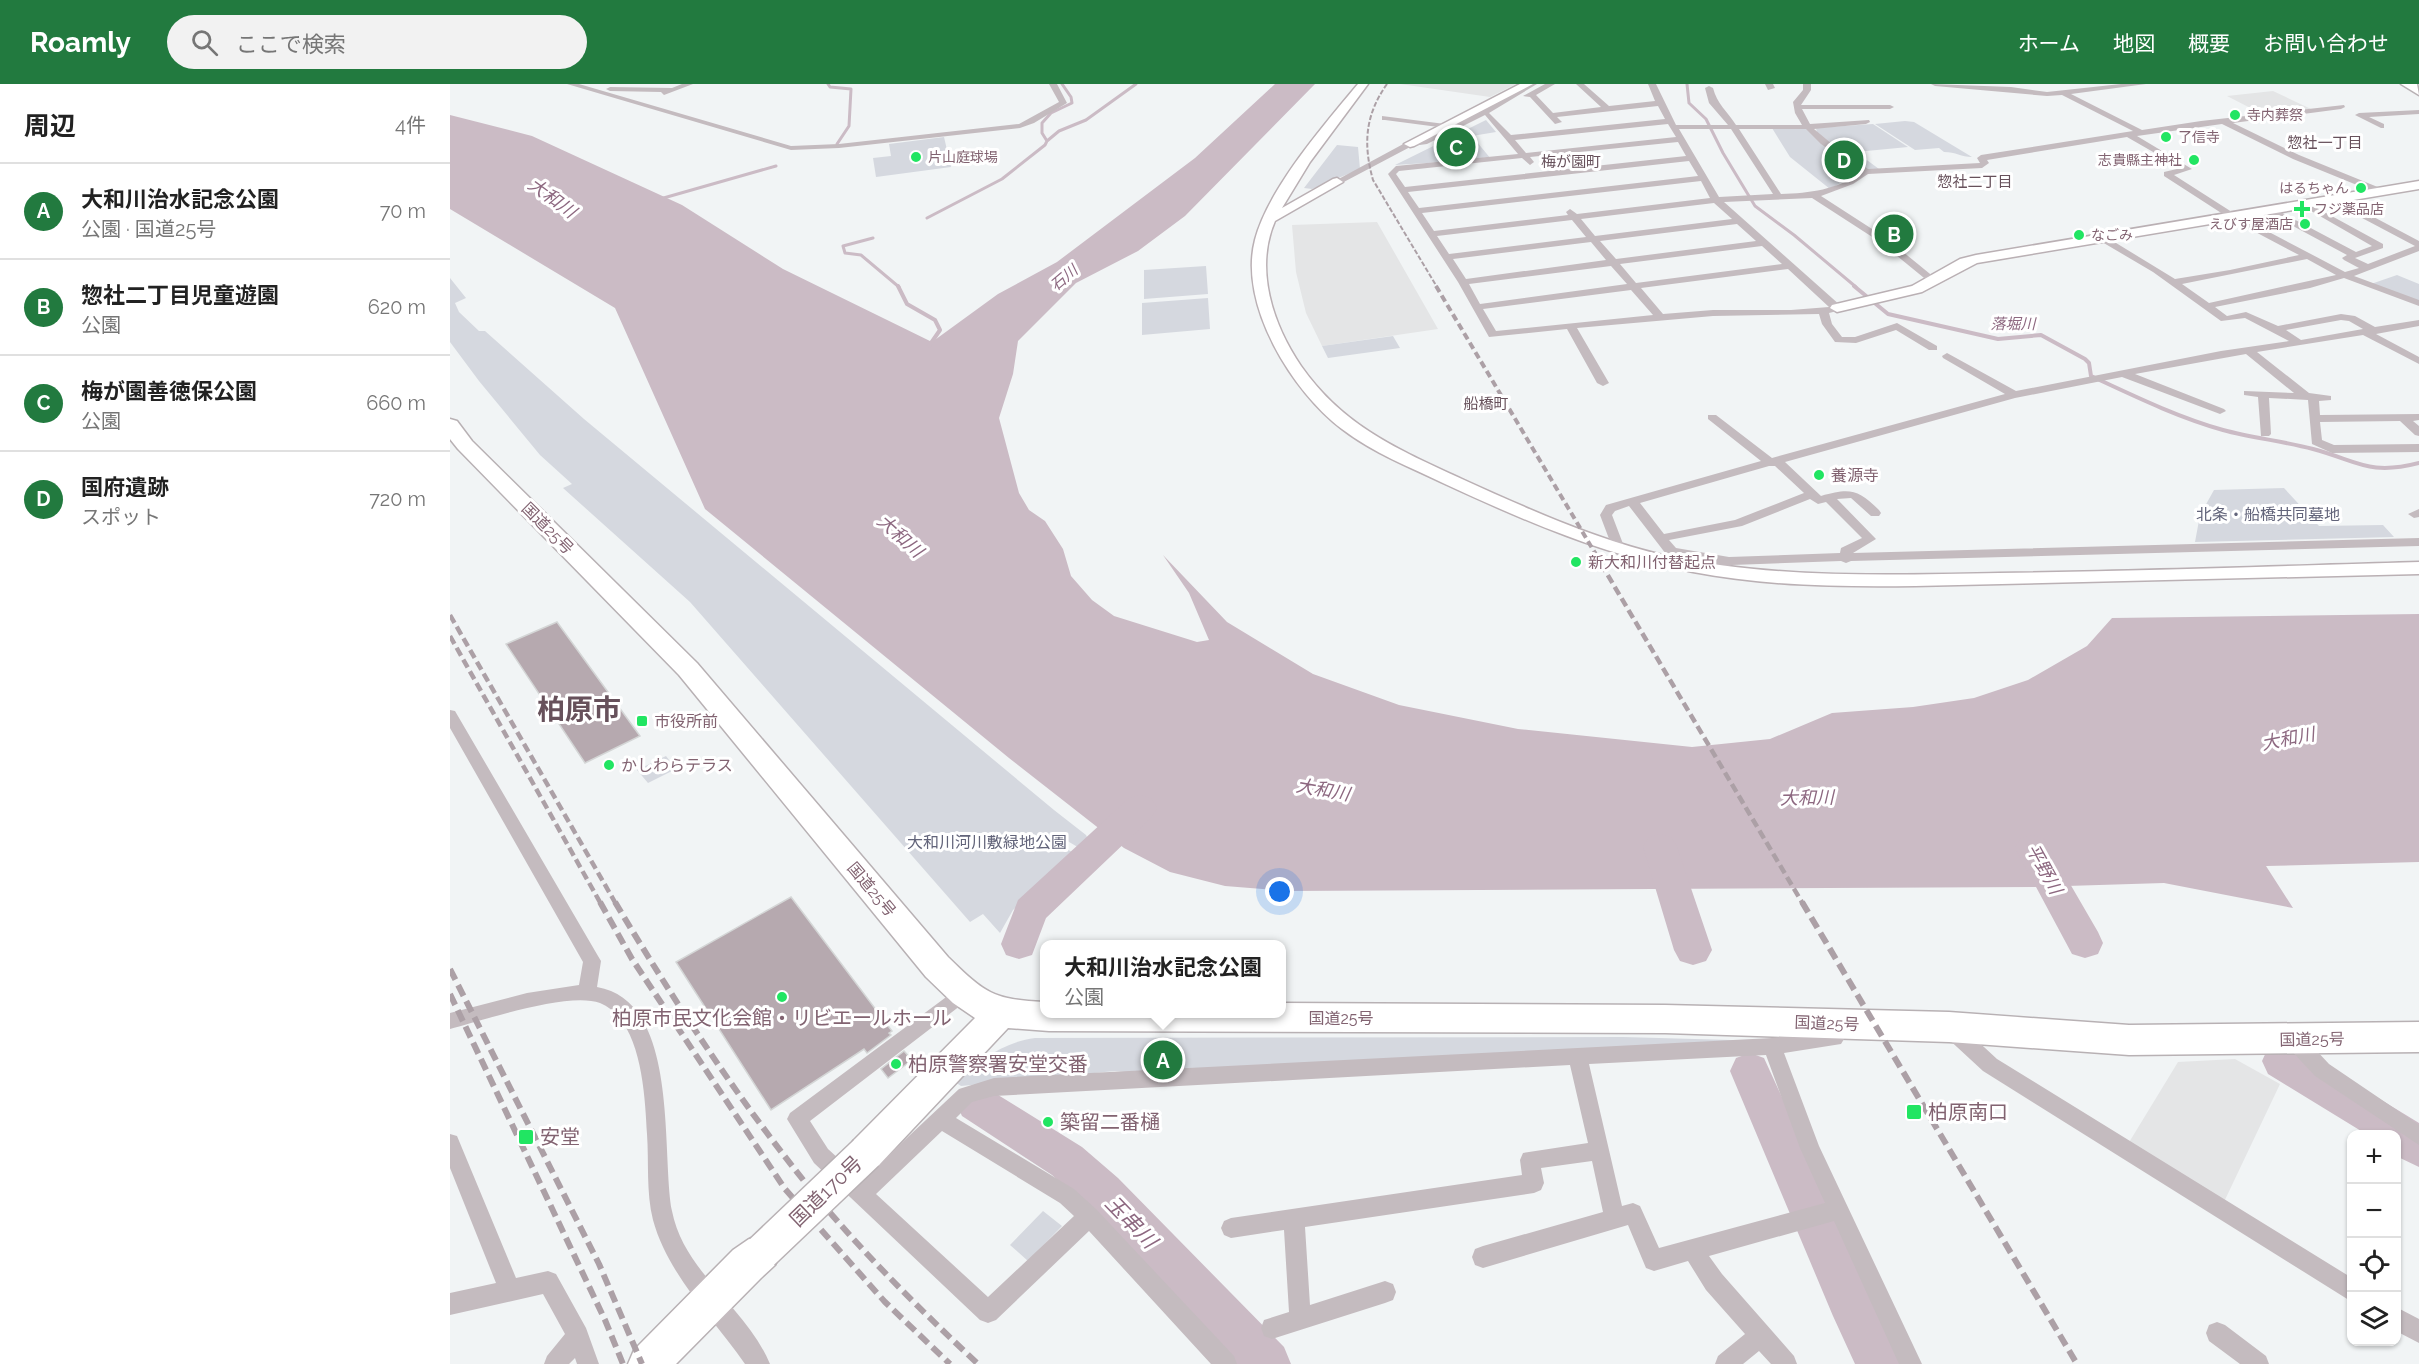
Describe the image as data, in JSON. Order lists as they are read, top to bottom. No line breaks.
{"streets":{"highway":["国道25号","国道170号"]},"crossings":[["国道25号","国道170号"]],"districts":["惣社一丁目","梅が園町","惣社二丁目","船橋町","柏原市"],"water":["大和川","石川","落堀川","平野川","玉串川"],"parks":["北条・船橋共同墓地","大和川河川敷緑地公園"],"places":{"other":["寺内葬祭","了信寺","片山庭球場","志貴縣主神社","はるちゃん","えびす屋酒店","なごみ","養源寺","新大和川付替起点","かしわらテラス","柏原市民文化会館・リビエールホール","柏原警察署安堂交番","築留二番樋"],"health":["フジ薬品店"],"transit":["市役所前","柏原南口","安堂"]},"page":{"header":"Roamly","search":"ここで検索","nav":["ホーム","地図","概要","お問い合わせ"],"heading":["周辺","4件"],"pins":["C","D","B","A"],"list":[{"mark":"A","name":"大和川治水記念公園","note":"公園 · 国道25号","value":"70 m"},{"mark":"B","name":"惣社二丁目児童遊園","note":"公園","value":"620 m"},{"mark":"C","name":"梅が園善徳保公園","note":"公園","value":"660 m"},{"mark":"D","name":"国府遺跡","note":"スポット","value":"720 m"}],"popup":["大和川治水記念公園","公園"],"map_buttons":["+","−"]}}
